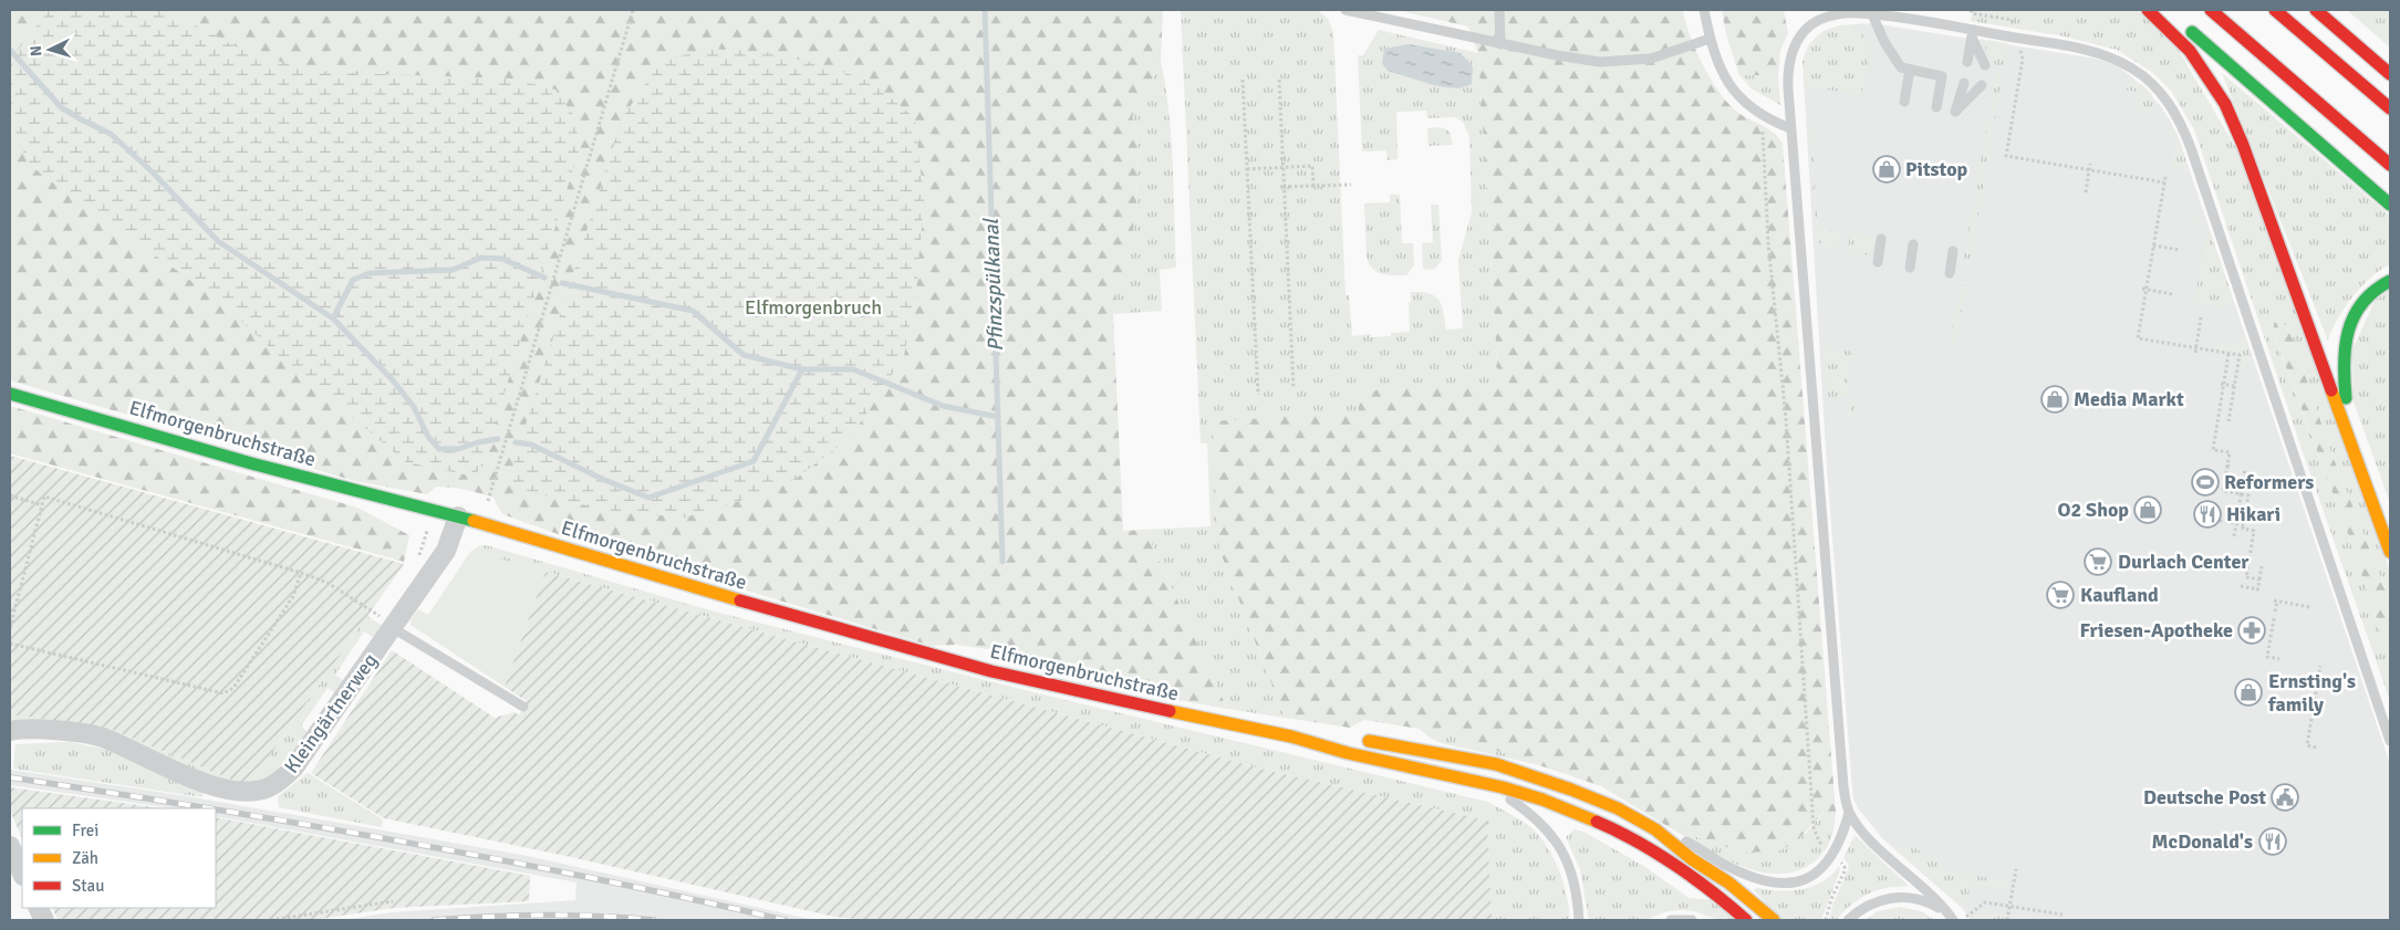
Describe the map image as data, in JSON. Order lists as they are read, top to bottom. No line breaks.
{"streets":{"main road":["Elfmorgenbruchstraße"],"street":["Kleingärtnerweg"]},"crossings":[["Elfmorgenbruchstraße","Kleingärtnerweg"]],"water":["Pfinzspülkanal"],"parks":["Elfmorgenbruch"],"places":{"shop":["Pitstop","Media Markt","O2 Shop","Ernsting's family"],"sports":["Reformers"],"restaurant":["Hikari","McDonald's"],"supermarket":["Durlach Center","Kaufland"],"pharmacy":["Friesen-Apotheke"],"public building":["Deutsche Post"]},"legend":["Frei","Zäh","Stau"],"north":"left"}
